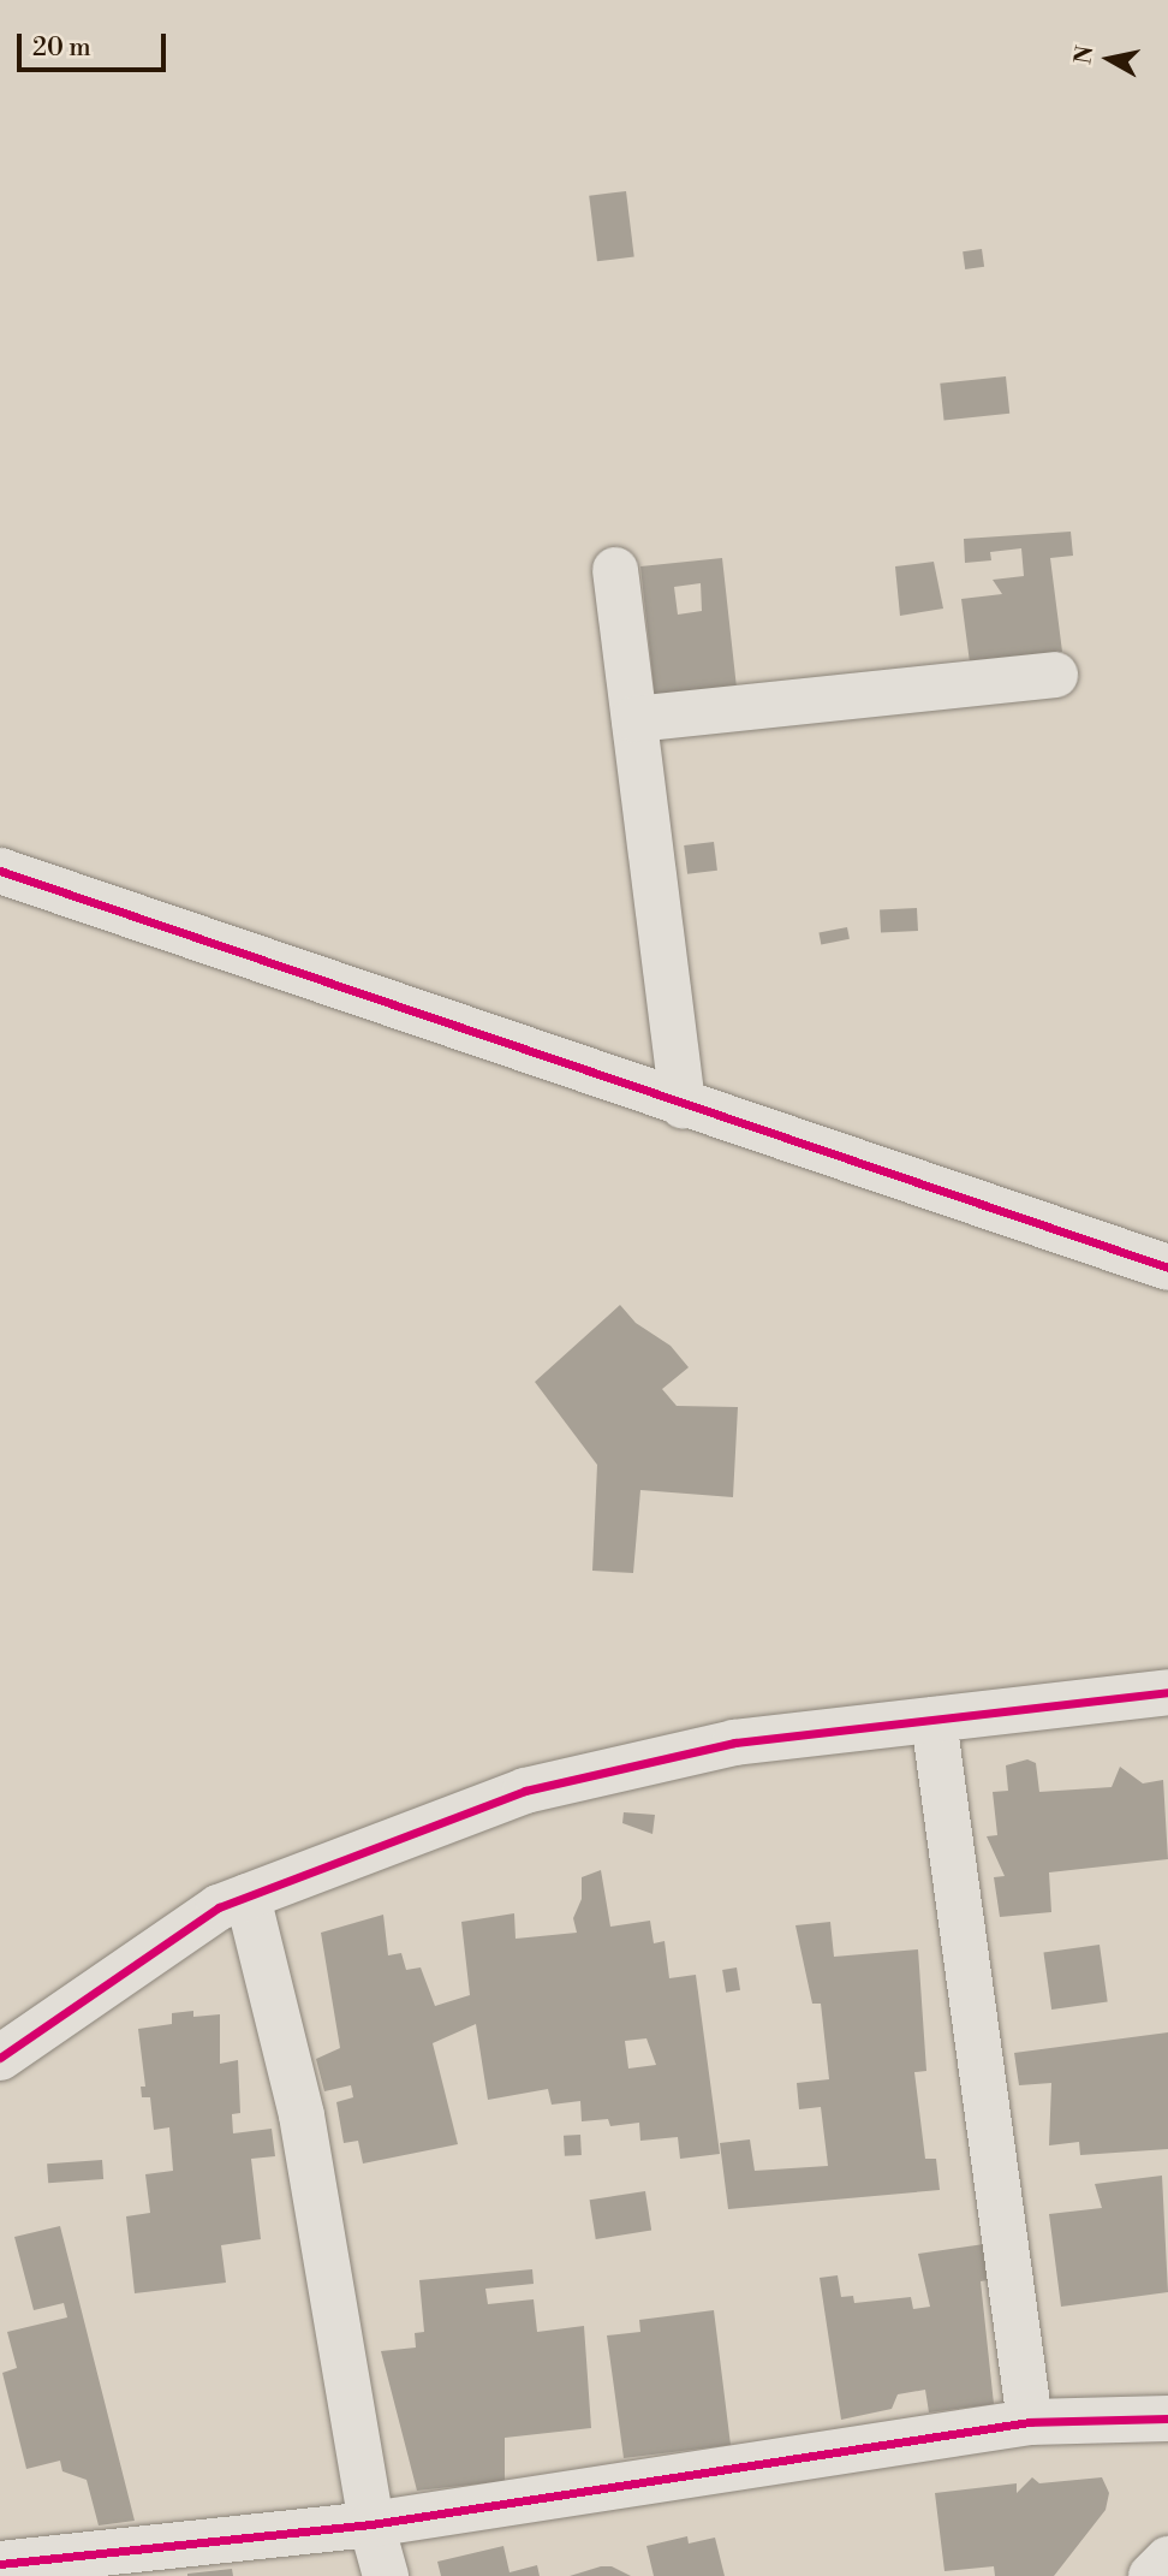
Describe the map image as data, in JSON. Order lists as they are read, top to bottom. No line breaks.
{"scale_bar":"20 m","north":"left"}
